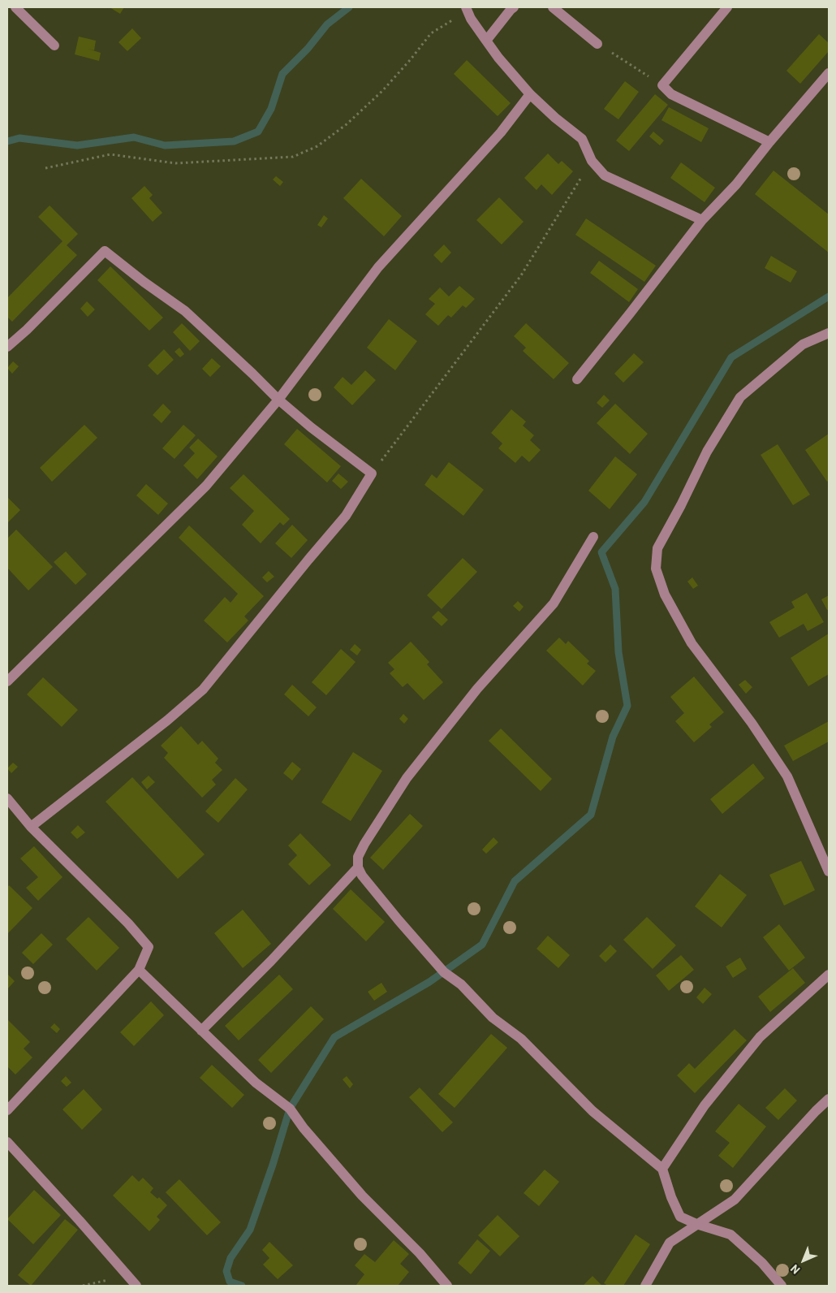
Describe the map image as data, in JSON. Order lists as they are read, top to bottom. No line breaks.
{"north":"bottom left"}
